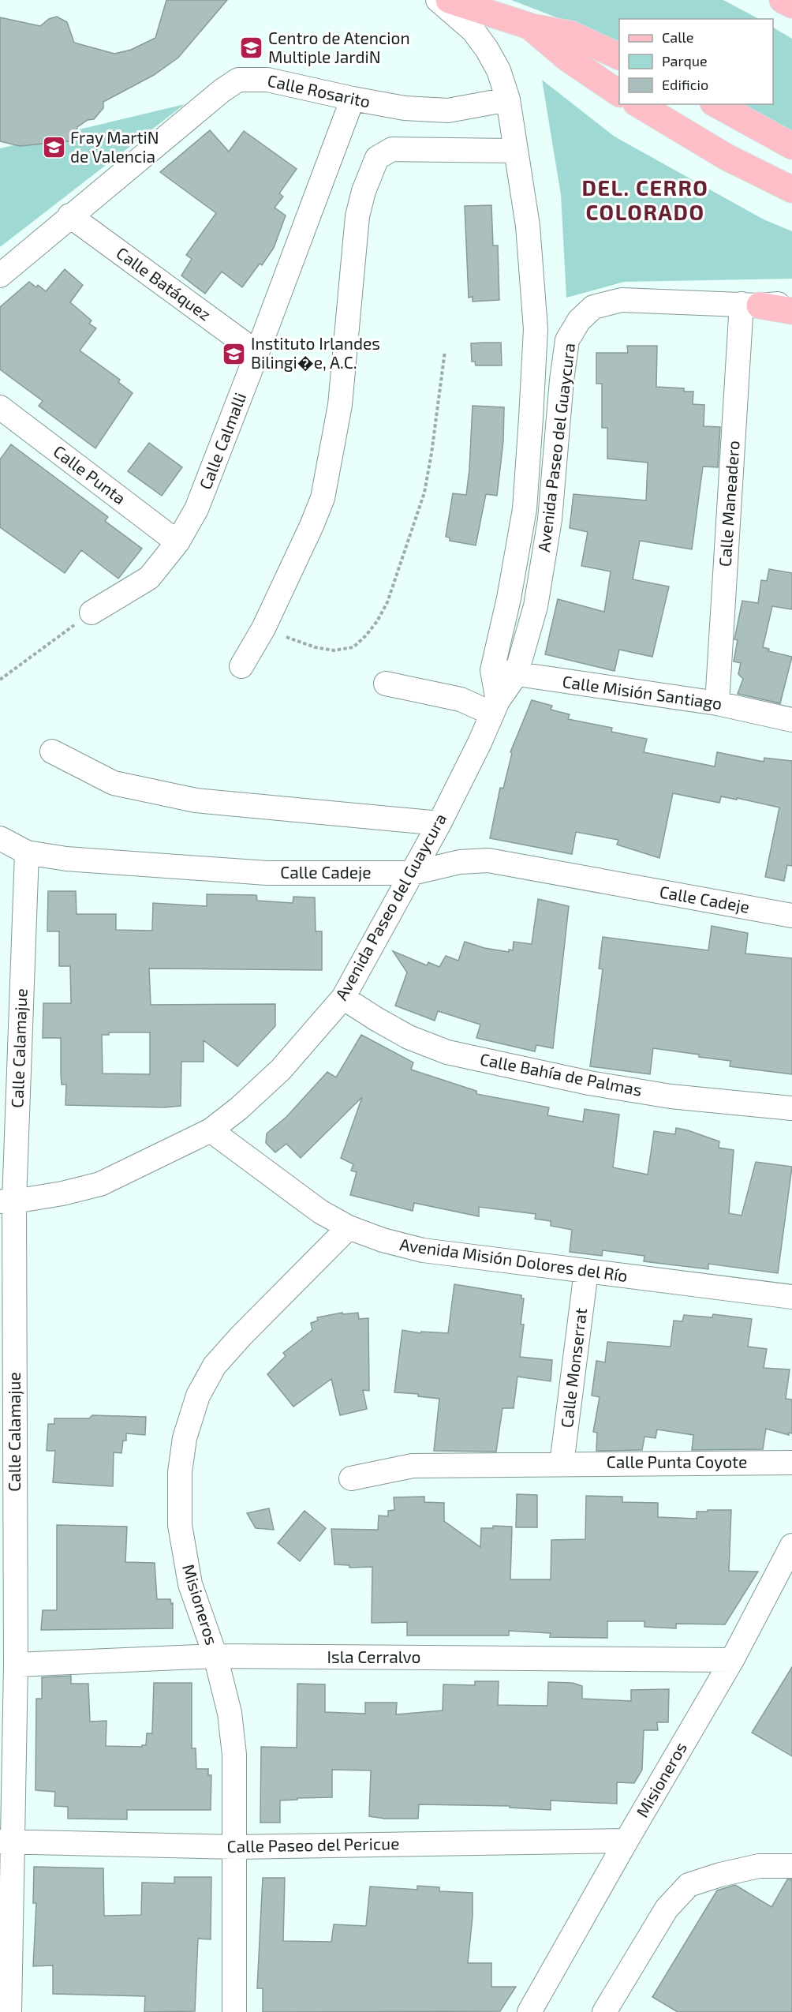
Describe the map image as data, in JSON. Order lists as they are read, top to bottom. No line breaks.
{"streets":{"street":["Calle Rosarito","Calle Batáquez","Calle Calmalli","Avenida Paseo del Guaycura","Calle Punta","Calle Maneadero","Calle Misión Santiago","Calle Cadeje","Calle Calamajue","Calle Bahía de Palmas","Avenida Misión Dolores del Río","Calle Monserrat","Calle Punta Coyote","Misioneros","Isla Cerralvo","Calle Paseo del Pericue"]},"crossings":[["Calle Rosarito","Calle Batáquez"],["Calle Rosarito","Calle Calmalli"],["Calle Rosarito","Avenida Paseo del Guaycura"],["Calle Batáquez","Calle Calmalli"],["Calle Calmalli","Calle Punta"],["Avenida Paseo del Guaycura","Calle Maneadero"],["Avenida Paseo del Guaycura","Calle Misión Santiago"],["Avenida Paseo del Guaycura","Calle Cadeje"],["Avenida Paseo del Guaycura","Calle Calamajue"],["Avenida Paseo del Guaycura","Calle Bahía de Palmas"],["Avenida Paseo del Guaycura","Avenida Misión Dolores del Río"],["Calle Maneadero","Calle Misión Santiago"],["Calle Cadeje","Calle Calamajue"],["Calle Calamajue","Isla Cerralvo"],["Calle Calamajue","Calle Paseo del Pericue"],["Avenida Misión Dolores del Río","Calle Monserrat"],["Avenida Misión Dolores del Río","Misioneros"],["Calle Monserrat","Calle Punta Coyote"],["Misioneros","Isla Cerralvo"],["Misioneros","Calle Paseo del Pericue"]],"districts":["DEL. CERRO COLORADO"],"places":{"school or university":["Centro de Atencion Multiple JardiN","Fray MartiN de Valencia","Instituto Irlandes Bilingi�e, A.C."]},"legend":["Calle","Parque","Edificio"]}
